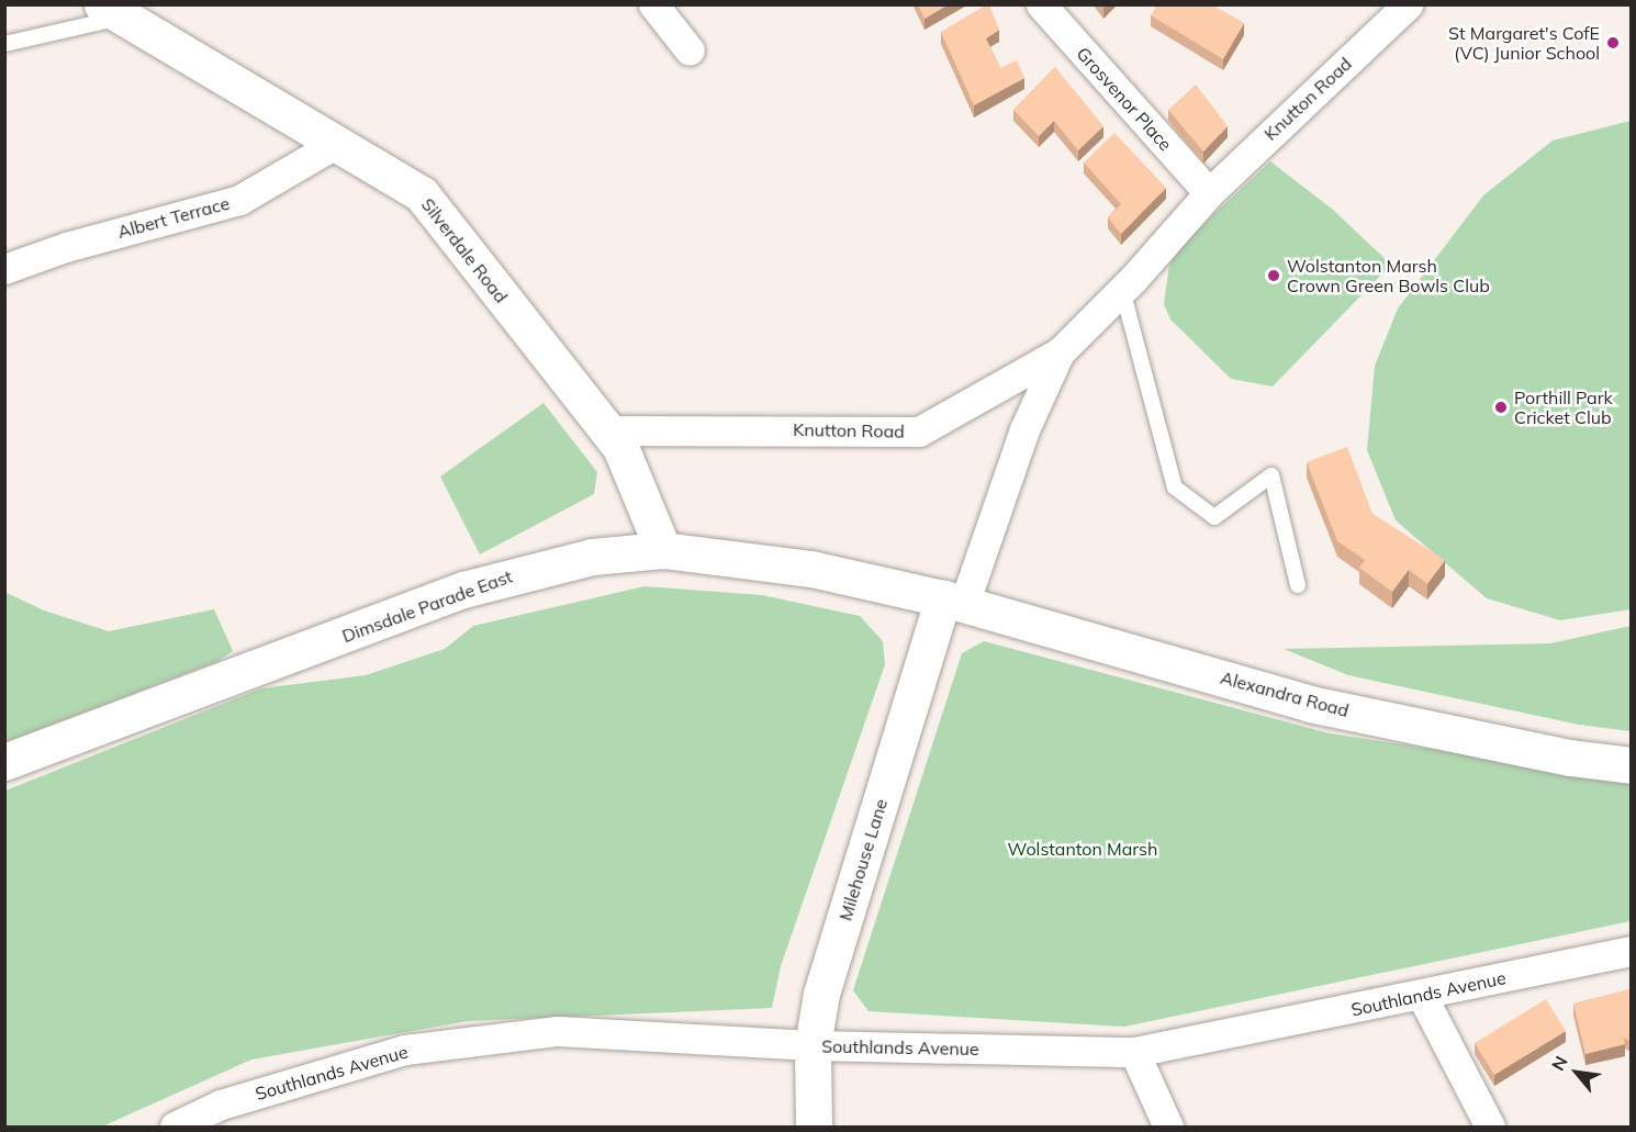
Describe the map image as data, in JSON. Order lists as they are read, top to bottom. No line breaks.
{"streets":{"main road":["Silverdale Road","Dimsdale Parade East","Alexandra Road","Milehouse Lane"],"street":["Grosvenor Place","Knutton Road","Albert Terrace","Southlands Avenue"]},"crossings":[["Grosvenor Place","Knutton Road"],["Knutton Road","Silverdale Road"],["Albert Terrace","Silverdale Road"],["Silverdale Road","Dimsdale Parade East"],["Dimsdale Parade East","Alexandra Road"],["Dimsdale Parade East","Milehouse Lane"],["Alexandra Road","Milehouse Lane"],["Milehouse Lane","Southlands Avenue"]],"parks":["Wolstanton Marsh"],"places":["St Margaret's CofE (VC) Junior School","Wolstanton Marsh Crown Green Bowls Club","Porthill Park Cricket Club"],"north":"top left"}
